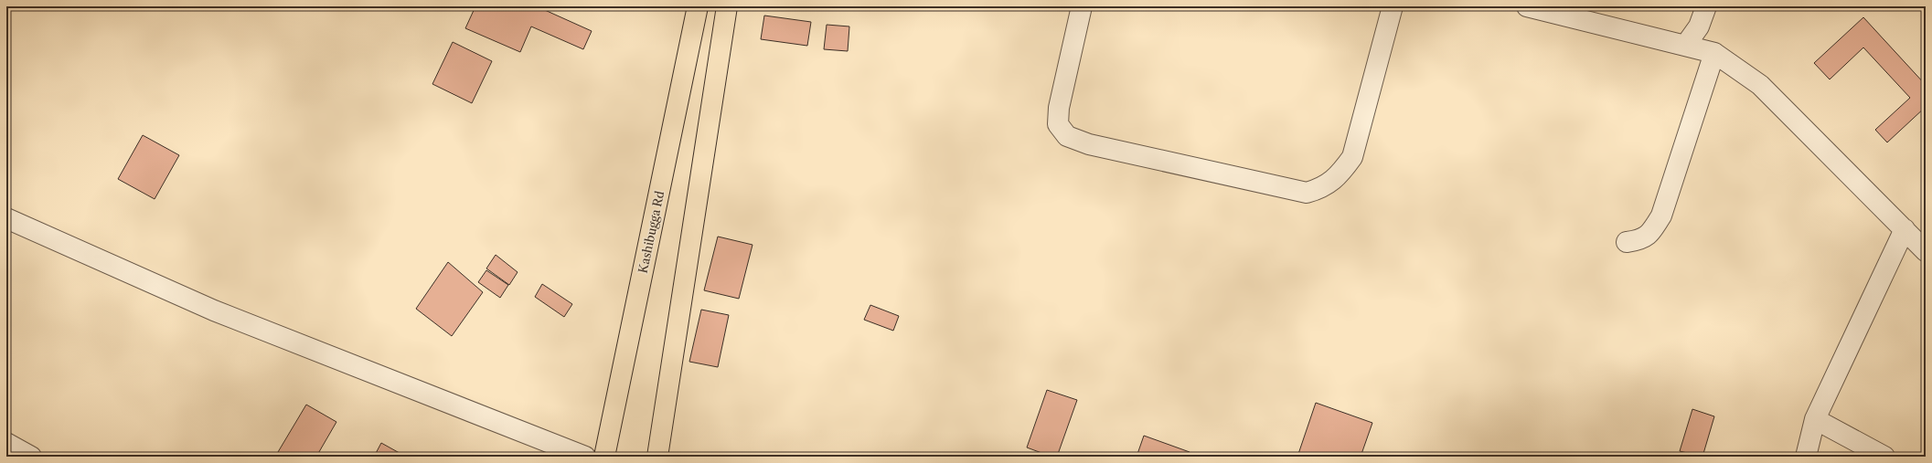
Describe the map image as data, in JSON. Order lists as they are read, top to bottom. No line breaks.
{"streets":{"main road":["Kashibugga Rd"]}}
